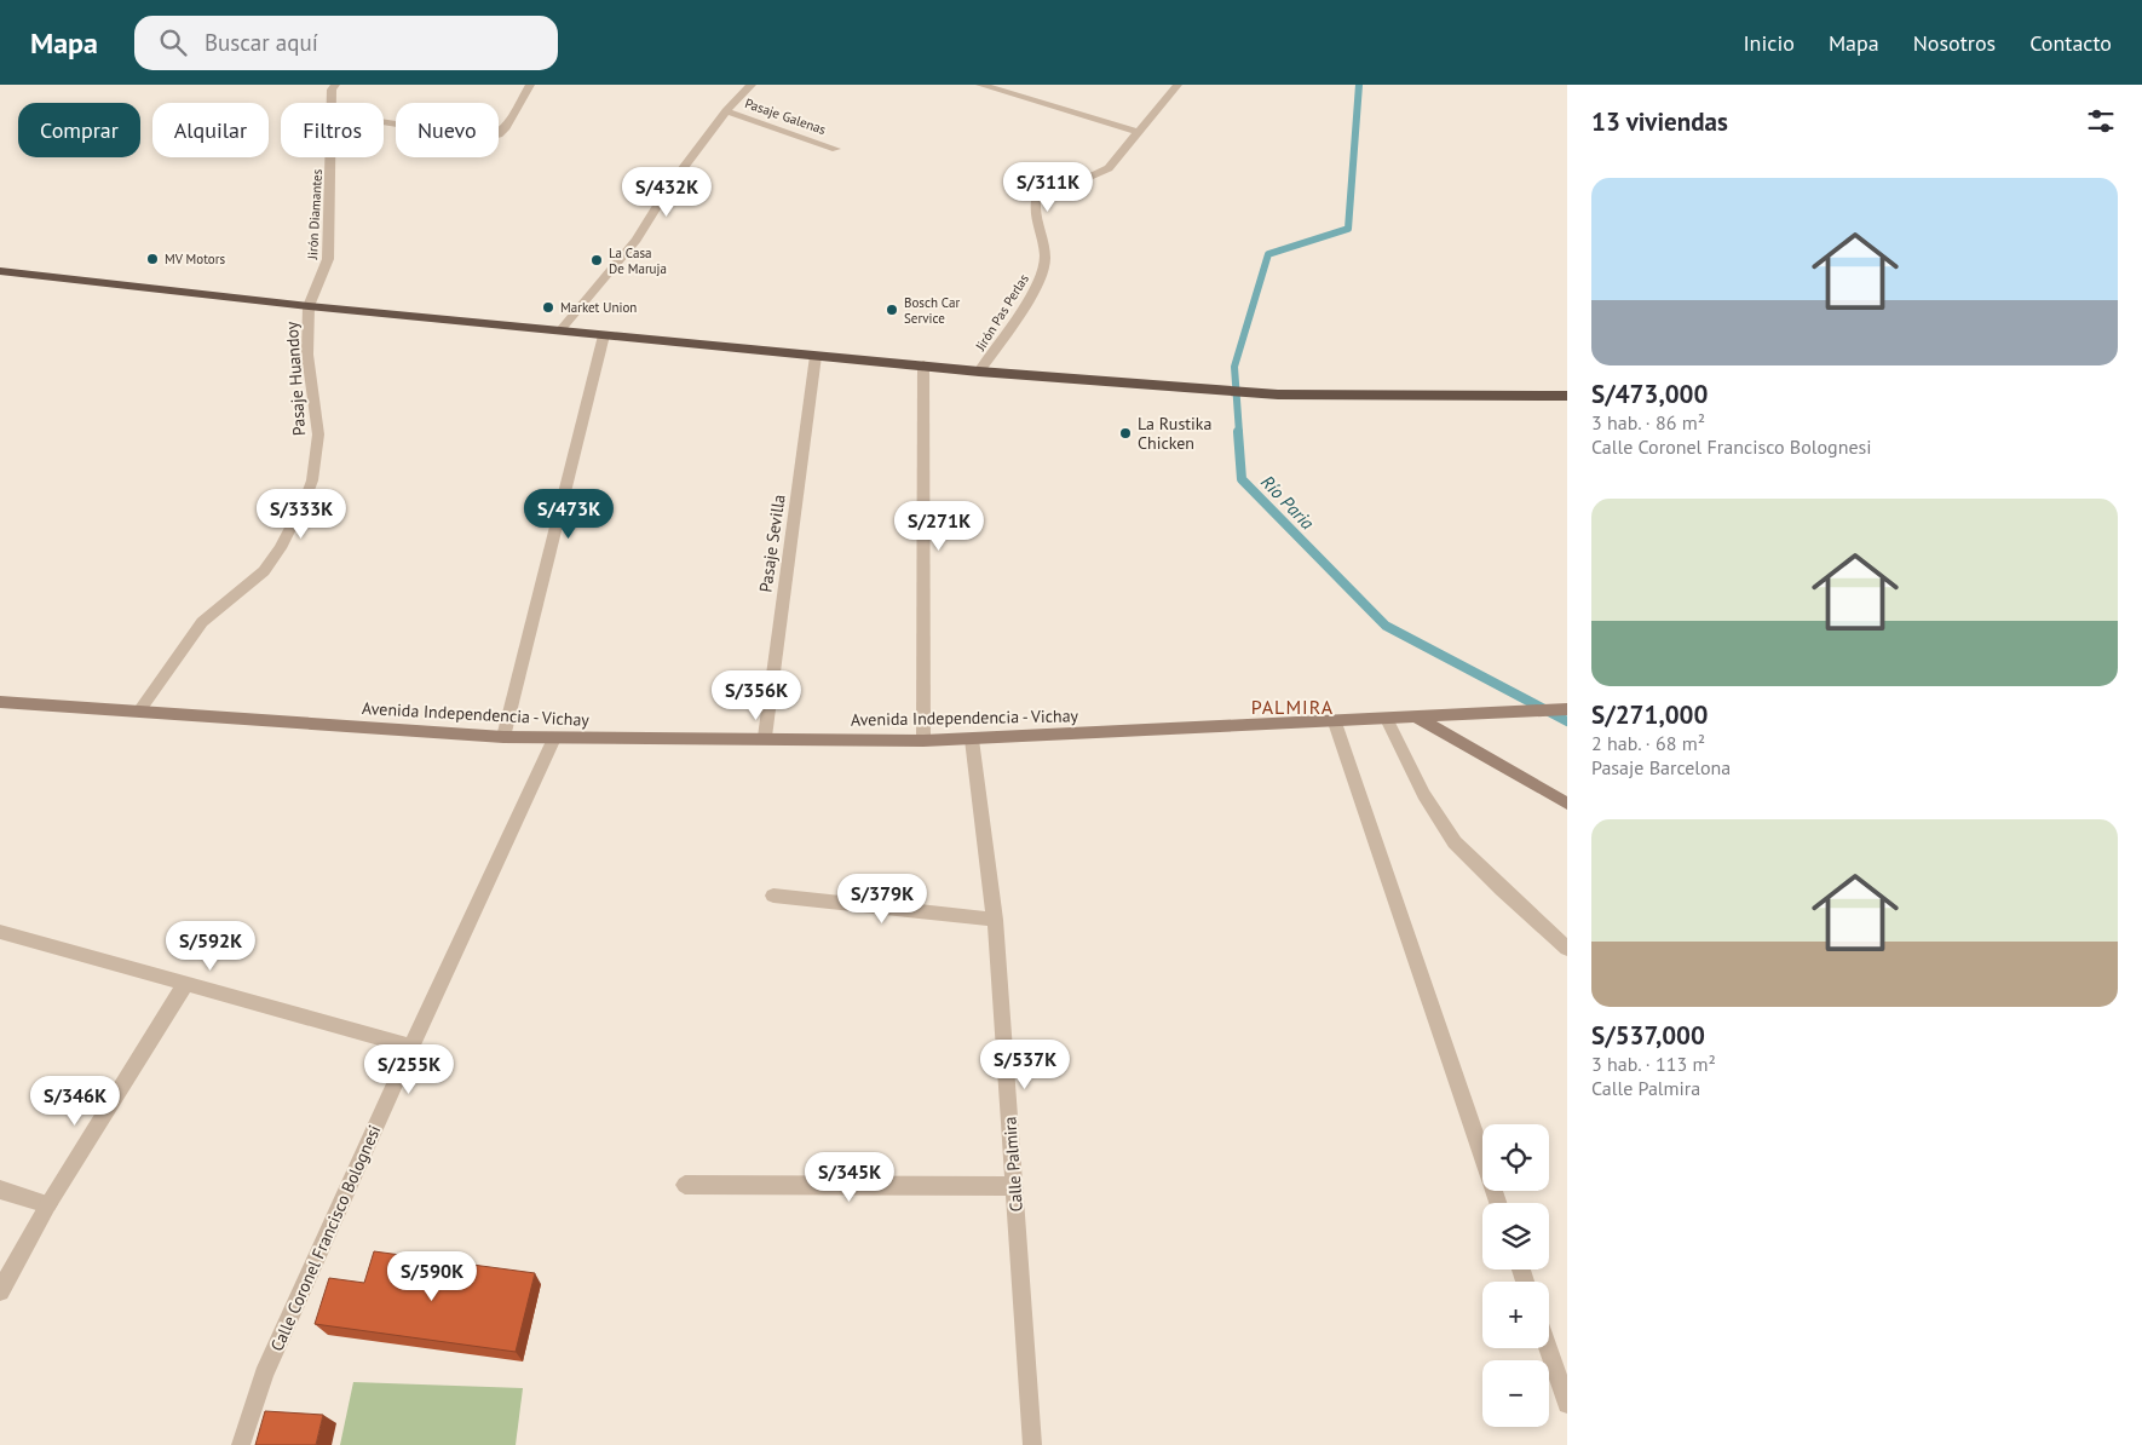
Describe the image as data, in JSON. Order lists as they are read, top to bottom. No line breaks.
{"streets":{"main road":["Avenida Independencia - Vichay"],"street":["Pasaje Galenas","Jirón Diamantes","Jirón Pas Perlas","Pasaje Huandoy","Pasaje Sevilla","Calle Palmira","Calle Coronel Francisco Bolognesi"]},"crossings":[["Jirón Diamantes","Pasaje Huandoy"],["Pasaje Huandoy","Avenida Independencia - Vichay"],["Pasaje Sevilla","Avenida Independencia - Vichay"],["Avenida Independencia - Vichay","Calle Palmira"],["Avenida Independencia - Vichay","Calle Coronel Francisco Bolognesi"]],"districts":["PALMIRA"],"water":["Río Paria"],"places":["MV Motors","La Casa De Maruja","Market Union","Bosch Car Service","La Rustika Chicken"],"page":{"header":"Mapa","search":"Buscar aquí","nav":["Inicio","Mapa","Nosotros","Contacto"],"heading":"13 viviendas","chip":["Comprar","Alquilar","Filtros","Nuevo"],"list":[{"name":"S/473,000","note":"3 hab. · 86 m² · Calle Coronel Francisco Bolognesi"},{"name":"S/271,000","note":"2 hab. · 68 m² · Pasaje Barcelona"},{"name":"S/537,000","note":"3 hab. · 113 m² · Calle Palmira"}],"price":["S/311K","S/432K","S/333K","S/473K","S/271K","S/356K","S/379K","S/592K","S/537K","S/255K","S/346K","S/345K","S/590K"],"map_buttons":["+","−"]}}
